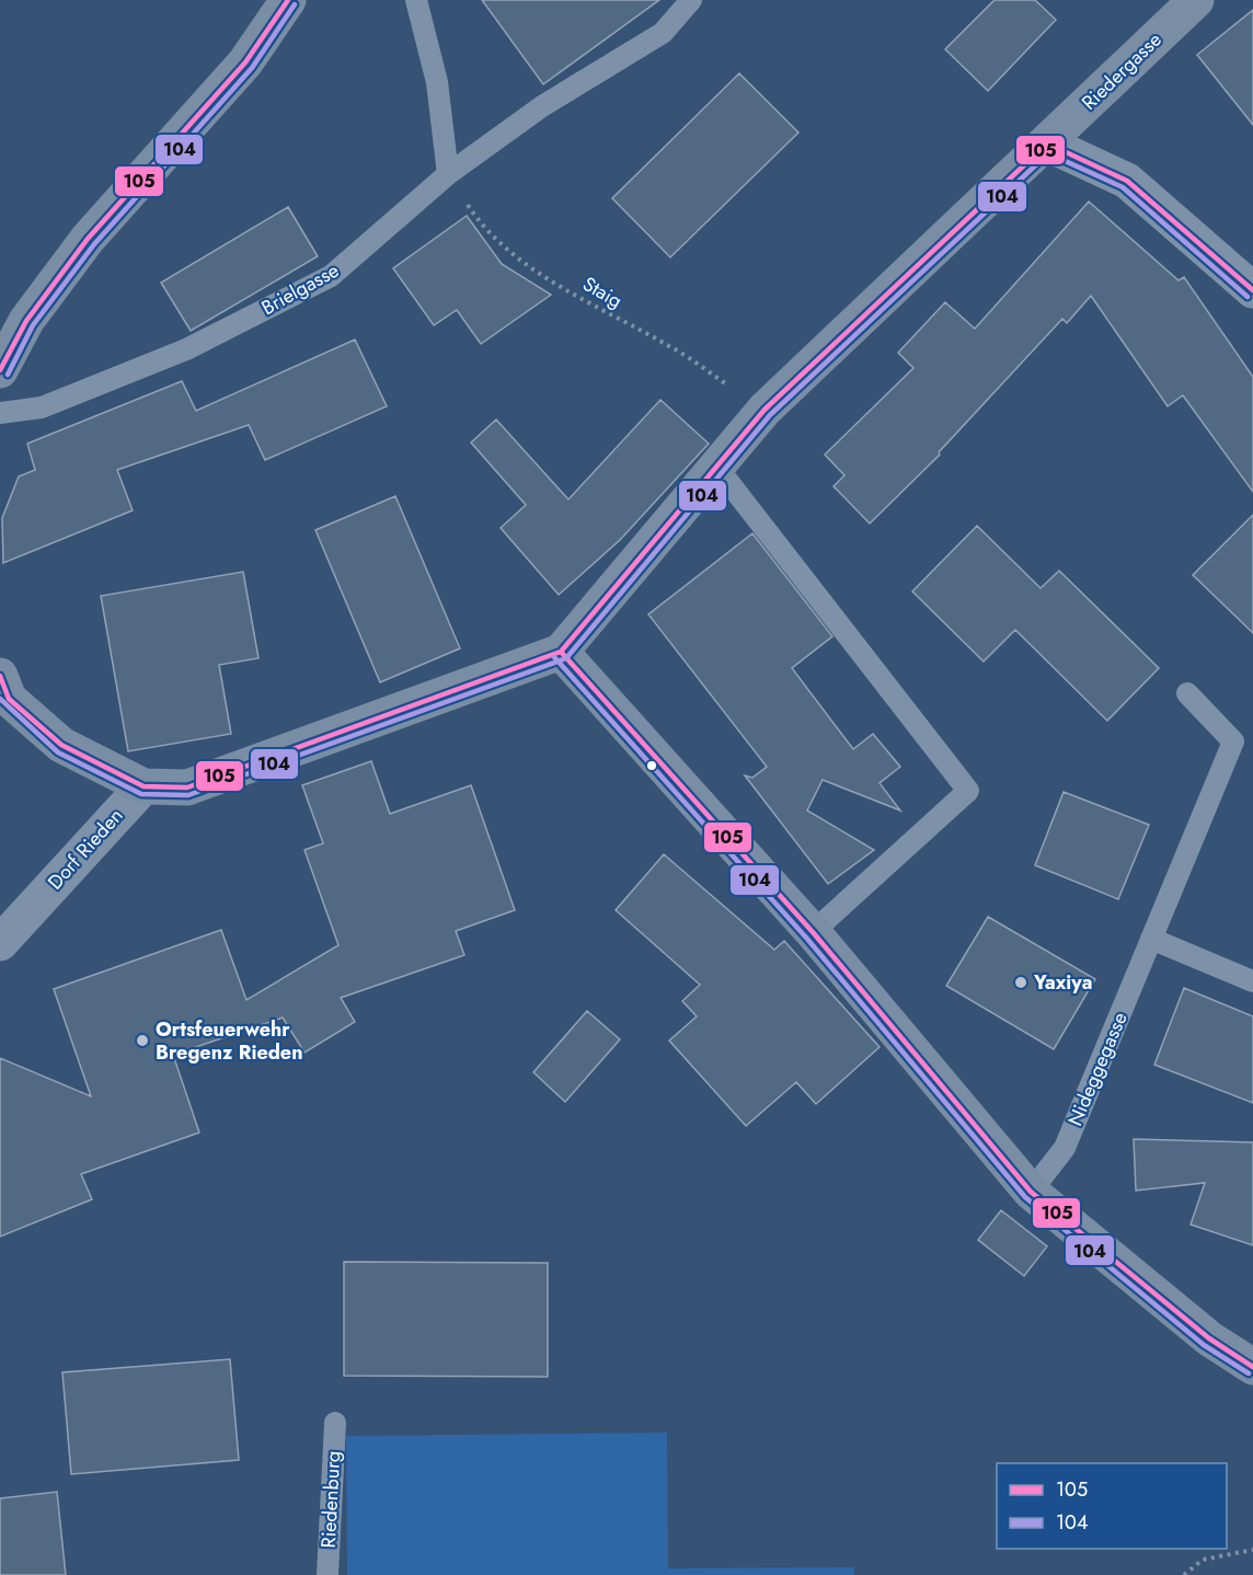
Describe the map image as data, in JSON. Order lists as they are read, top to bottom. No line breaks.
{"streets":{"street":["Riedergasse","Dorf Rieden"],"lane":["Brielgasse","Nideggegasse","Riedenburg"],"path":["Staig"]},"crossings":[["Brielgasse","Staig"]],"places":["Yaxiya","Ortsfeuerwehr Bregenz Rieden"],"lines":["transit line 105","transit line 104"],"legend":["105","104"]}
